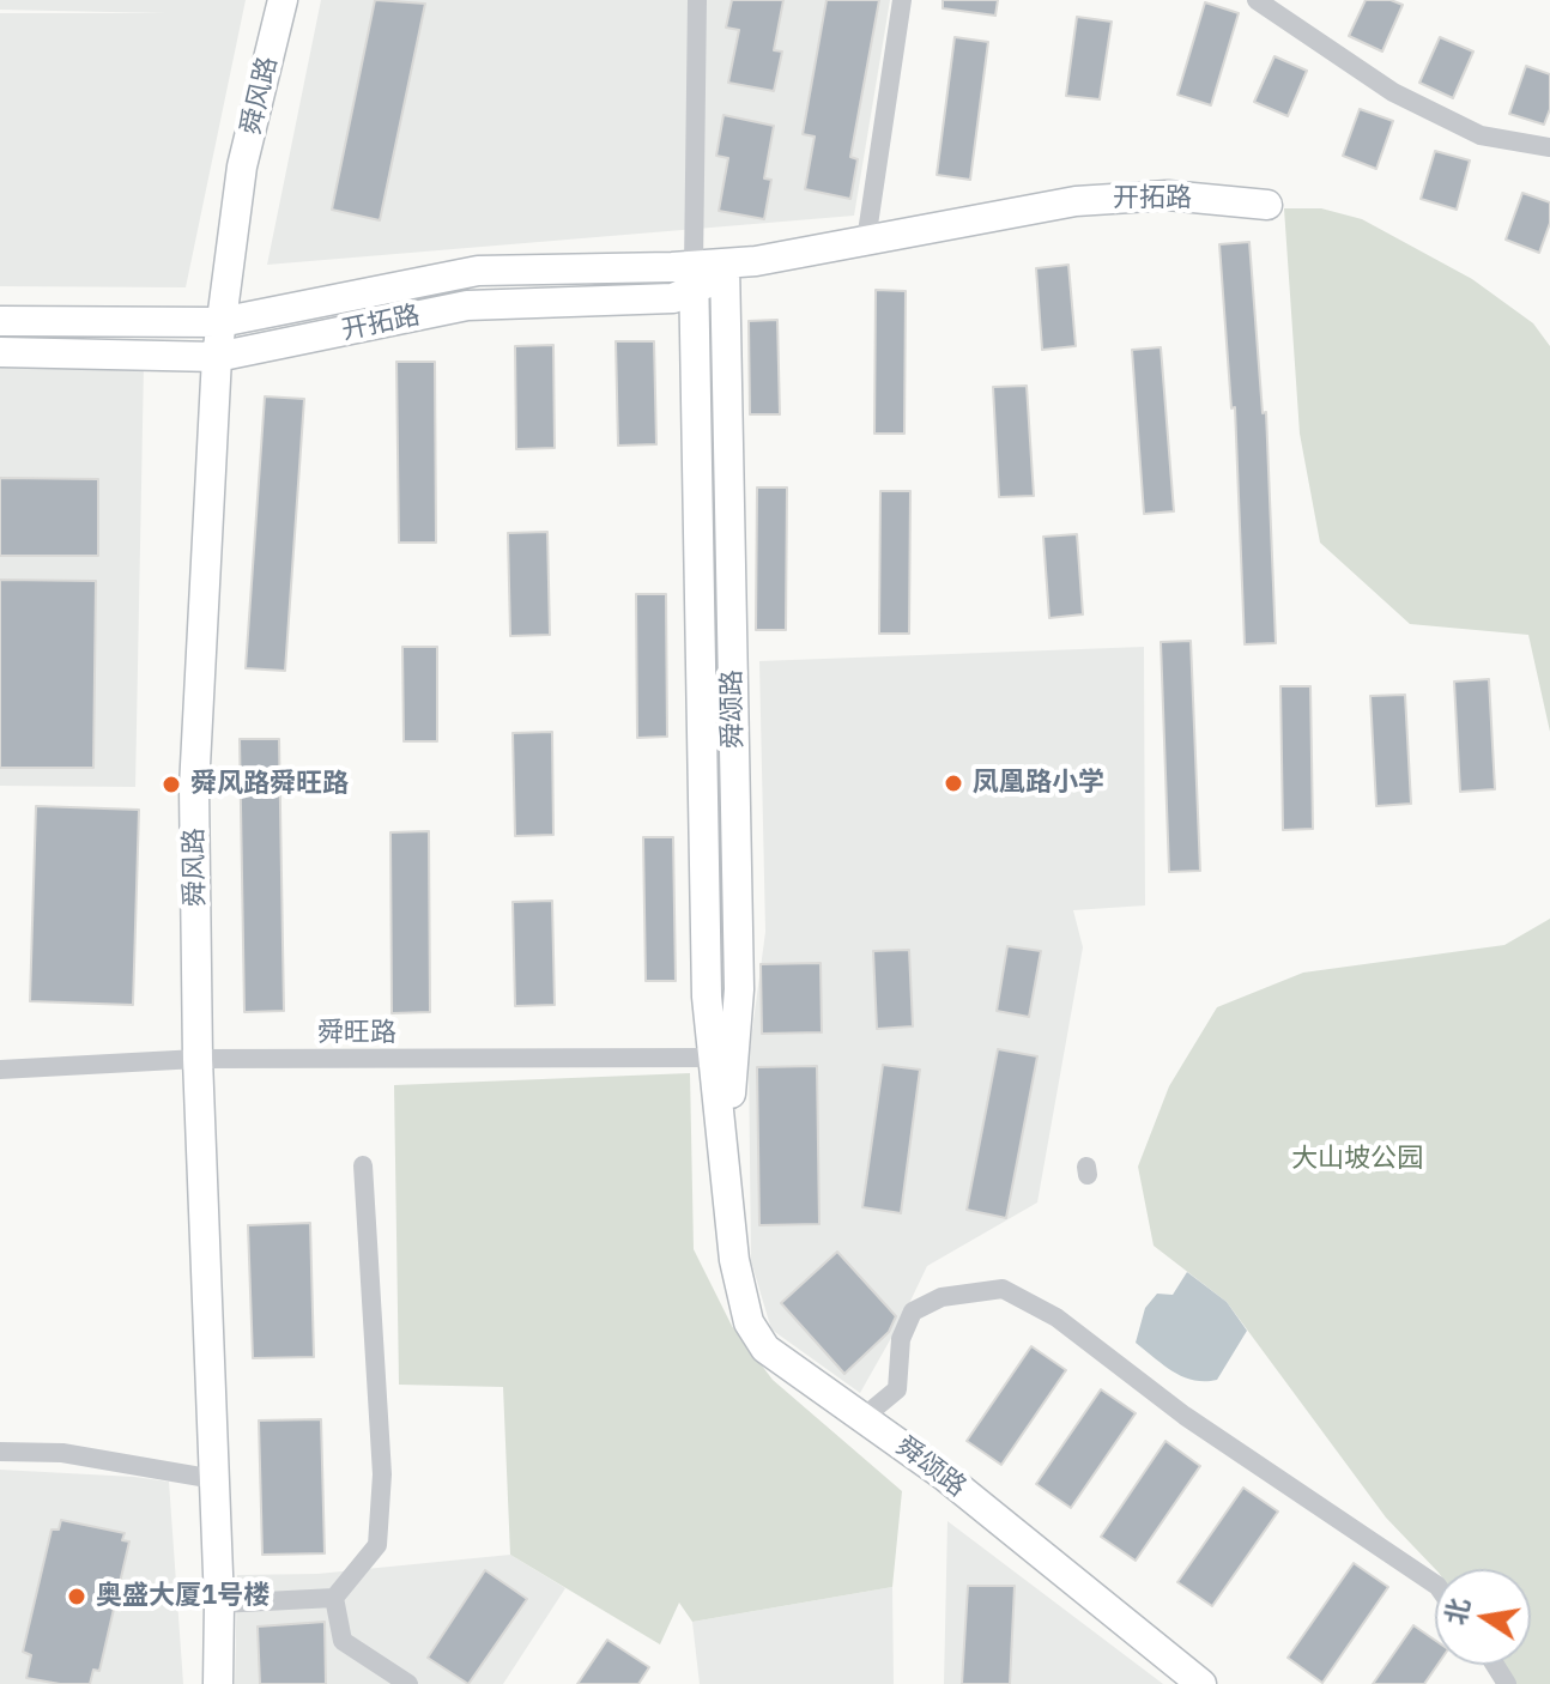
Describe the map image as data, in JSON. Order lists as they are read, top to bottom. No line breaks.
{"streets":{"main road":["舜风路","开拓路","舜颂路"],"street":["舜旺路"]},"crossings":[["舜风路","开拓路"],["舜风路","舜旺路"],["开拓路","舜颂路"],["舜颂路","舜旺路"]],"parks":["大山坡公园"],"places":["凤凰路小学","舜风路舜旺路","奥盛大厦1号楼"],"north":"left"}
